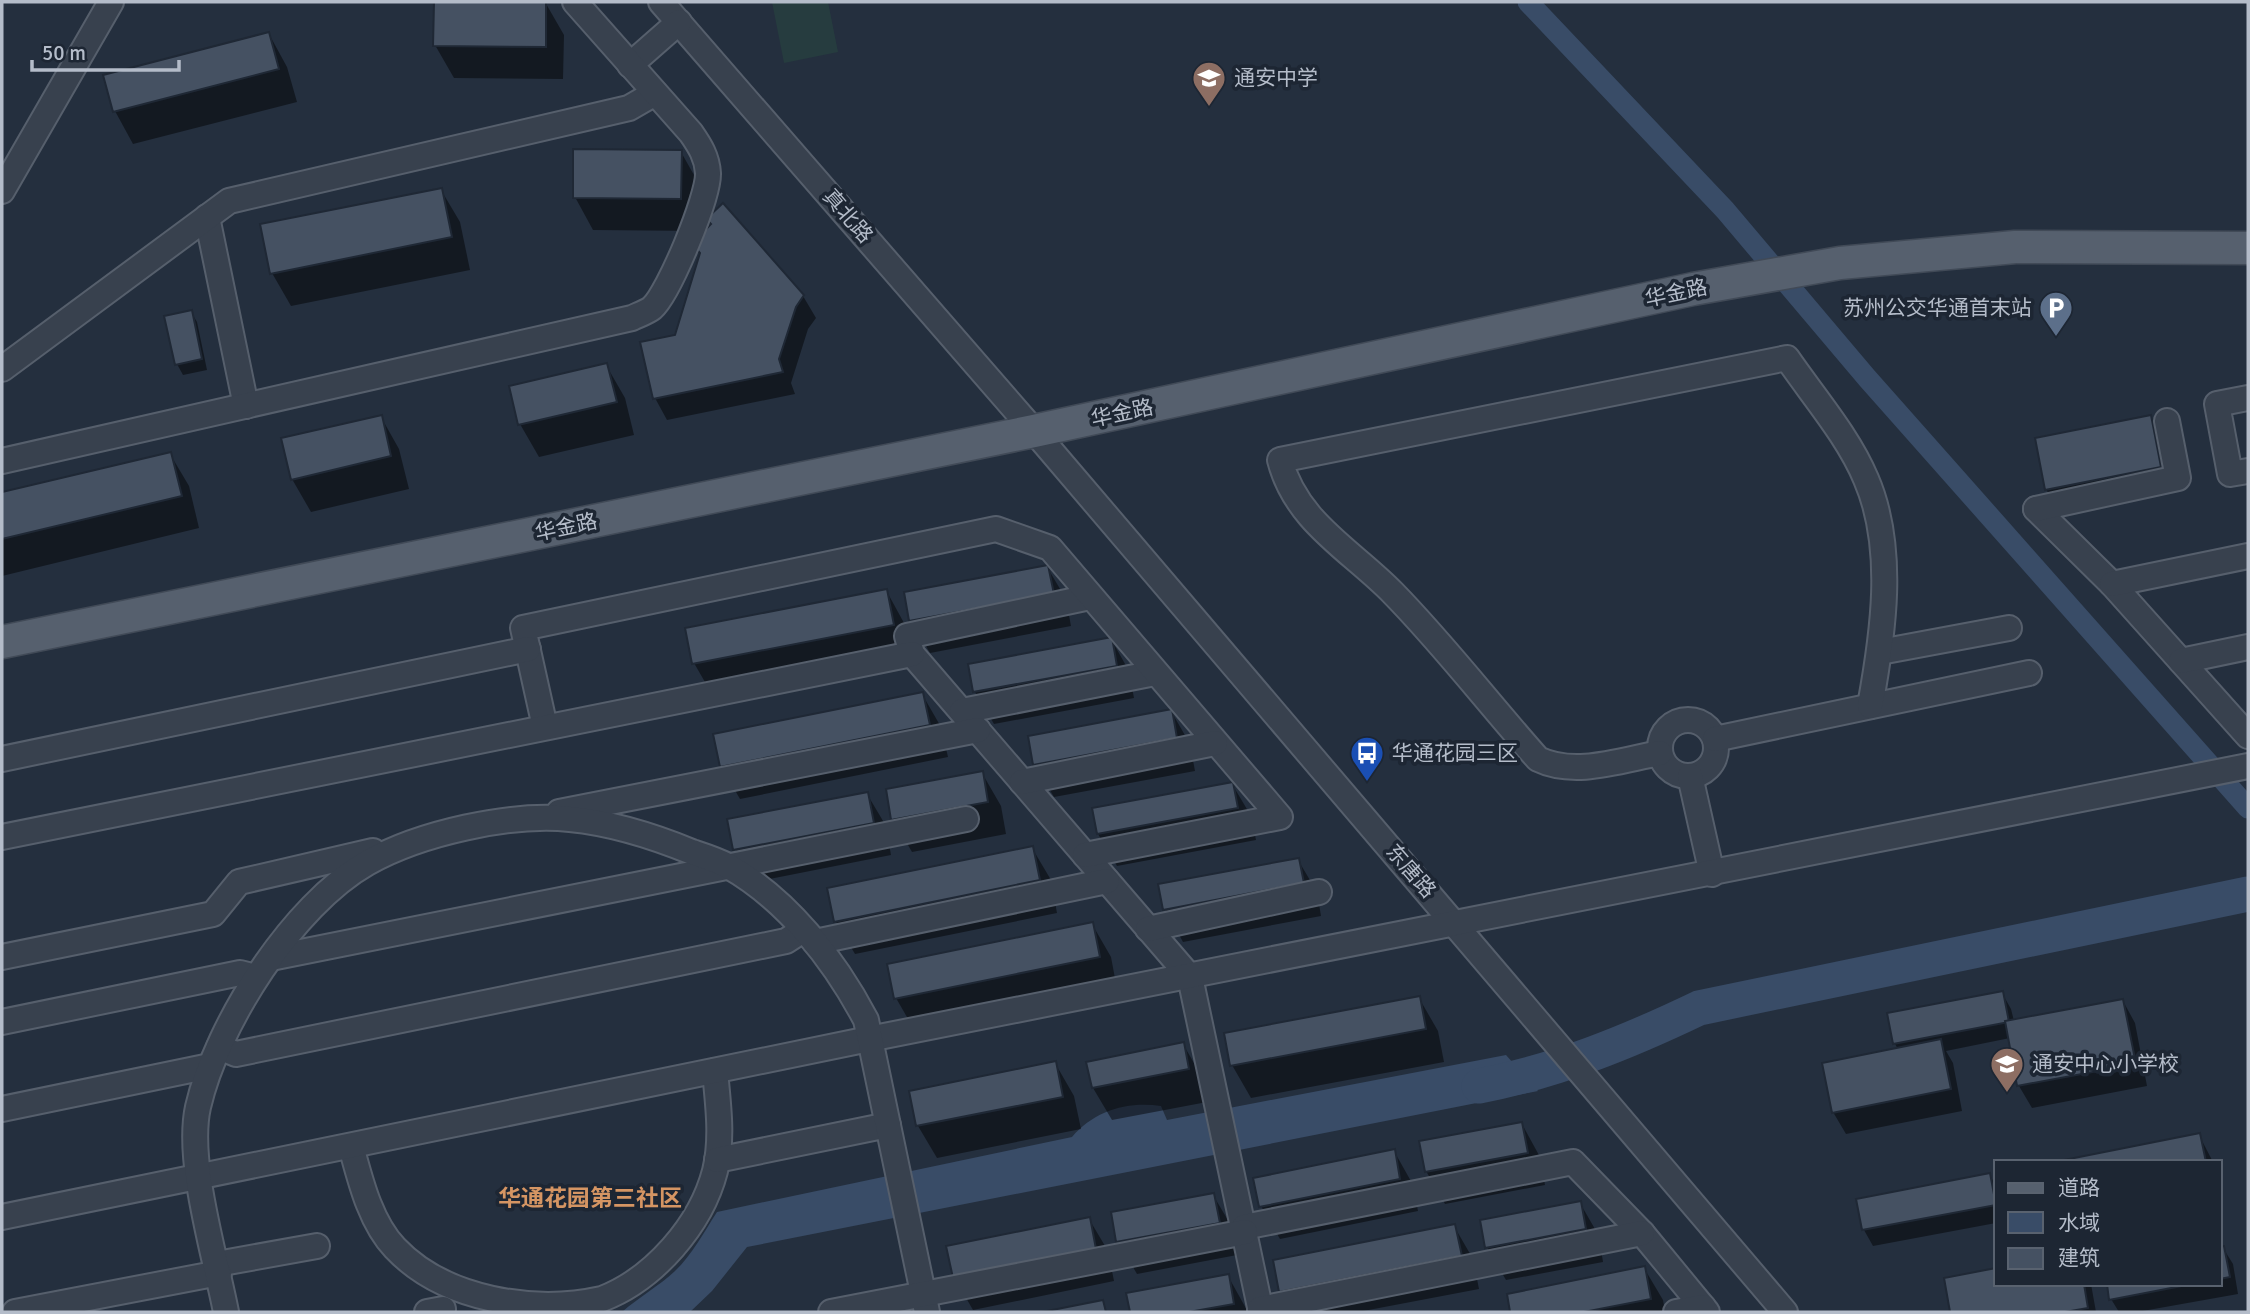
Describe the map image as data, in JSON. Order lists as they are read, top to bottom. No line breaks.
{"streets":{"main road":["华金路"],"street":["真北路","东唐路"]},"crossings":[["真北路","华金路"],["真北路","东唐路"],["华金路","东唐路"]],"districts":["华通花园第三社区"],"places":{"school or university":["通安中学","通安中心小学校"],"parking":["苏州公交华通首末站"],"bus stop":["华通花园三区"]},"legend":["道路","水域","建筑"],"scale_bar":"50 m"}
